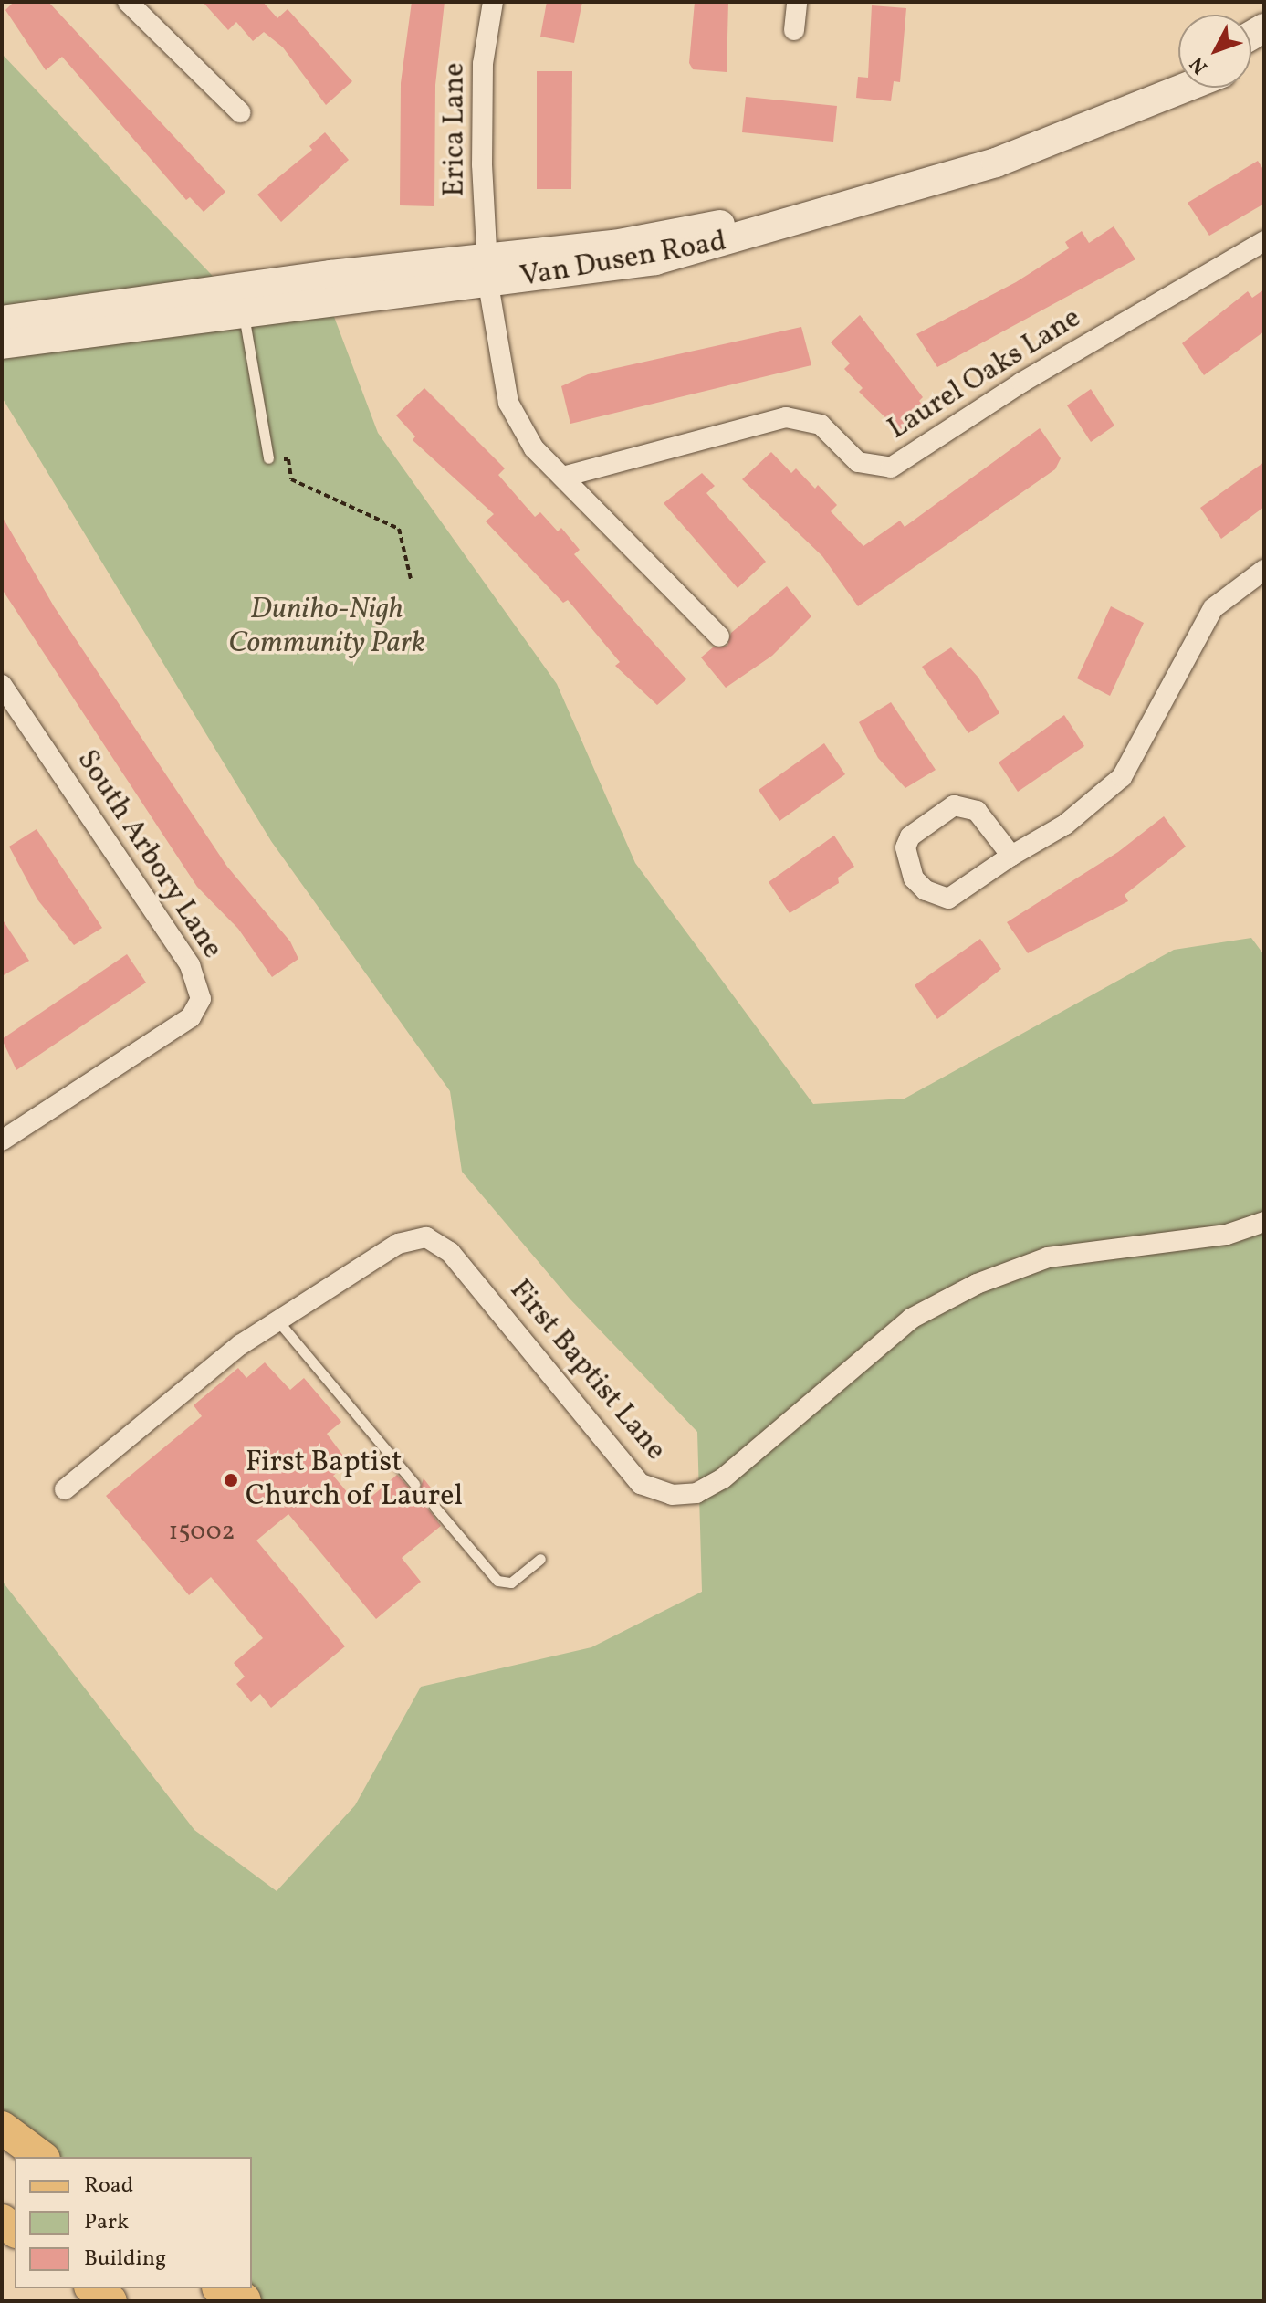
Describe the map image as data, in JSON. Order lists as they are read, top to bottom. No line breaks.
{"streets":{"main road":["Van Dusen Road"],"street":["Erica Lane","Laurel Oaks Lane","South Arbory Lane","First Baptist Lane"]},"crossings":[["Erica Lane","Van Dusen Road"]],"parks":["Duniho-Nigh Community Park"],"places":["First Baptist Church of Laurel"],"house_numbers":["15002"],"legend":["Road","Park","Building"],"north":"bottom left"}
